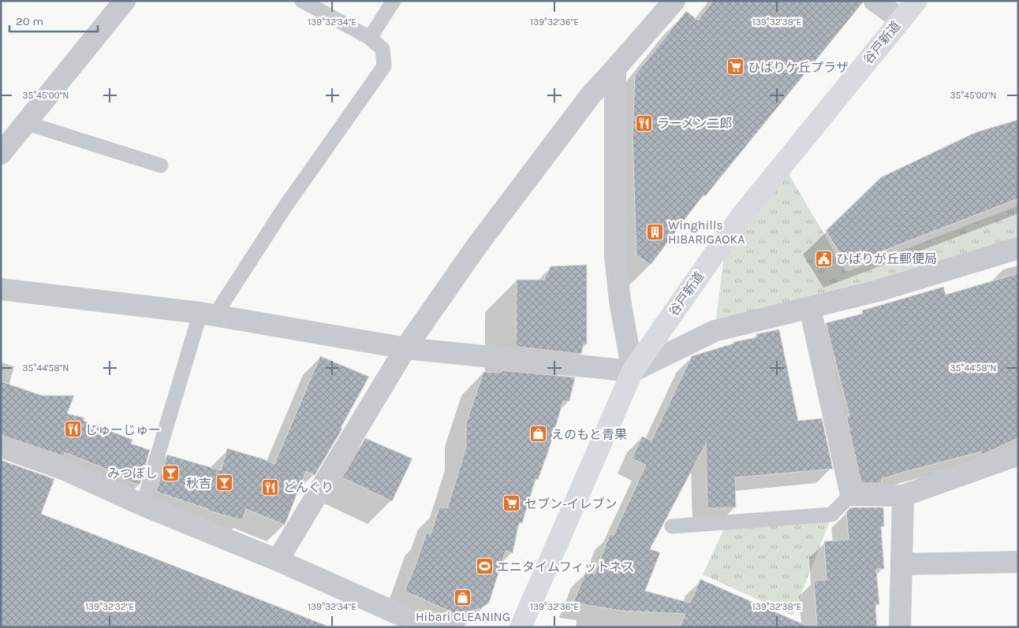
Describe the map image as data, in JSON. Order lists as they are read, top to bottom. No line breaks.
{"streets":{"main road":["谷戸新道"]},"places":{"supermarket":["ひばりケ丘プラザ","セブン-イレブン"],"restaurant":["ラーメン二郎","じゅーじゅー","どんぐり"],"building":["Winghills HIBARIGAOKA"],"public building":["ひばりが丘郵便局"],"shop":["えのもと青果","Hibari CLEANING"],"bar":["みつぼし","秋吉"],"sports":["エニタイムフィットネス"]},"scale_bar":"20 m","coordinates":["139°32'34\"E","139°32'36\"E","139°32'38\"E","35°45'00\"N","35°44'58\"N","139°32'32\"E"]}
